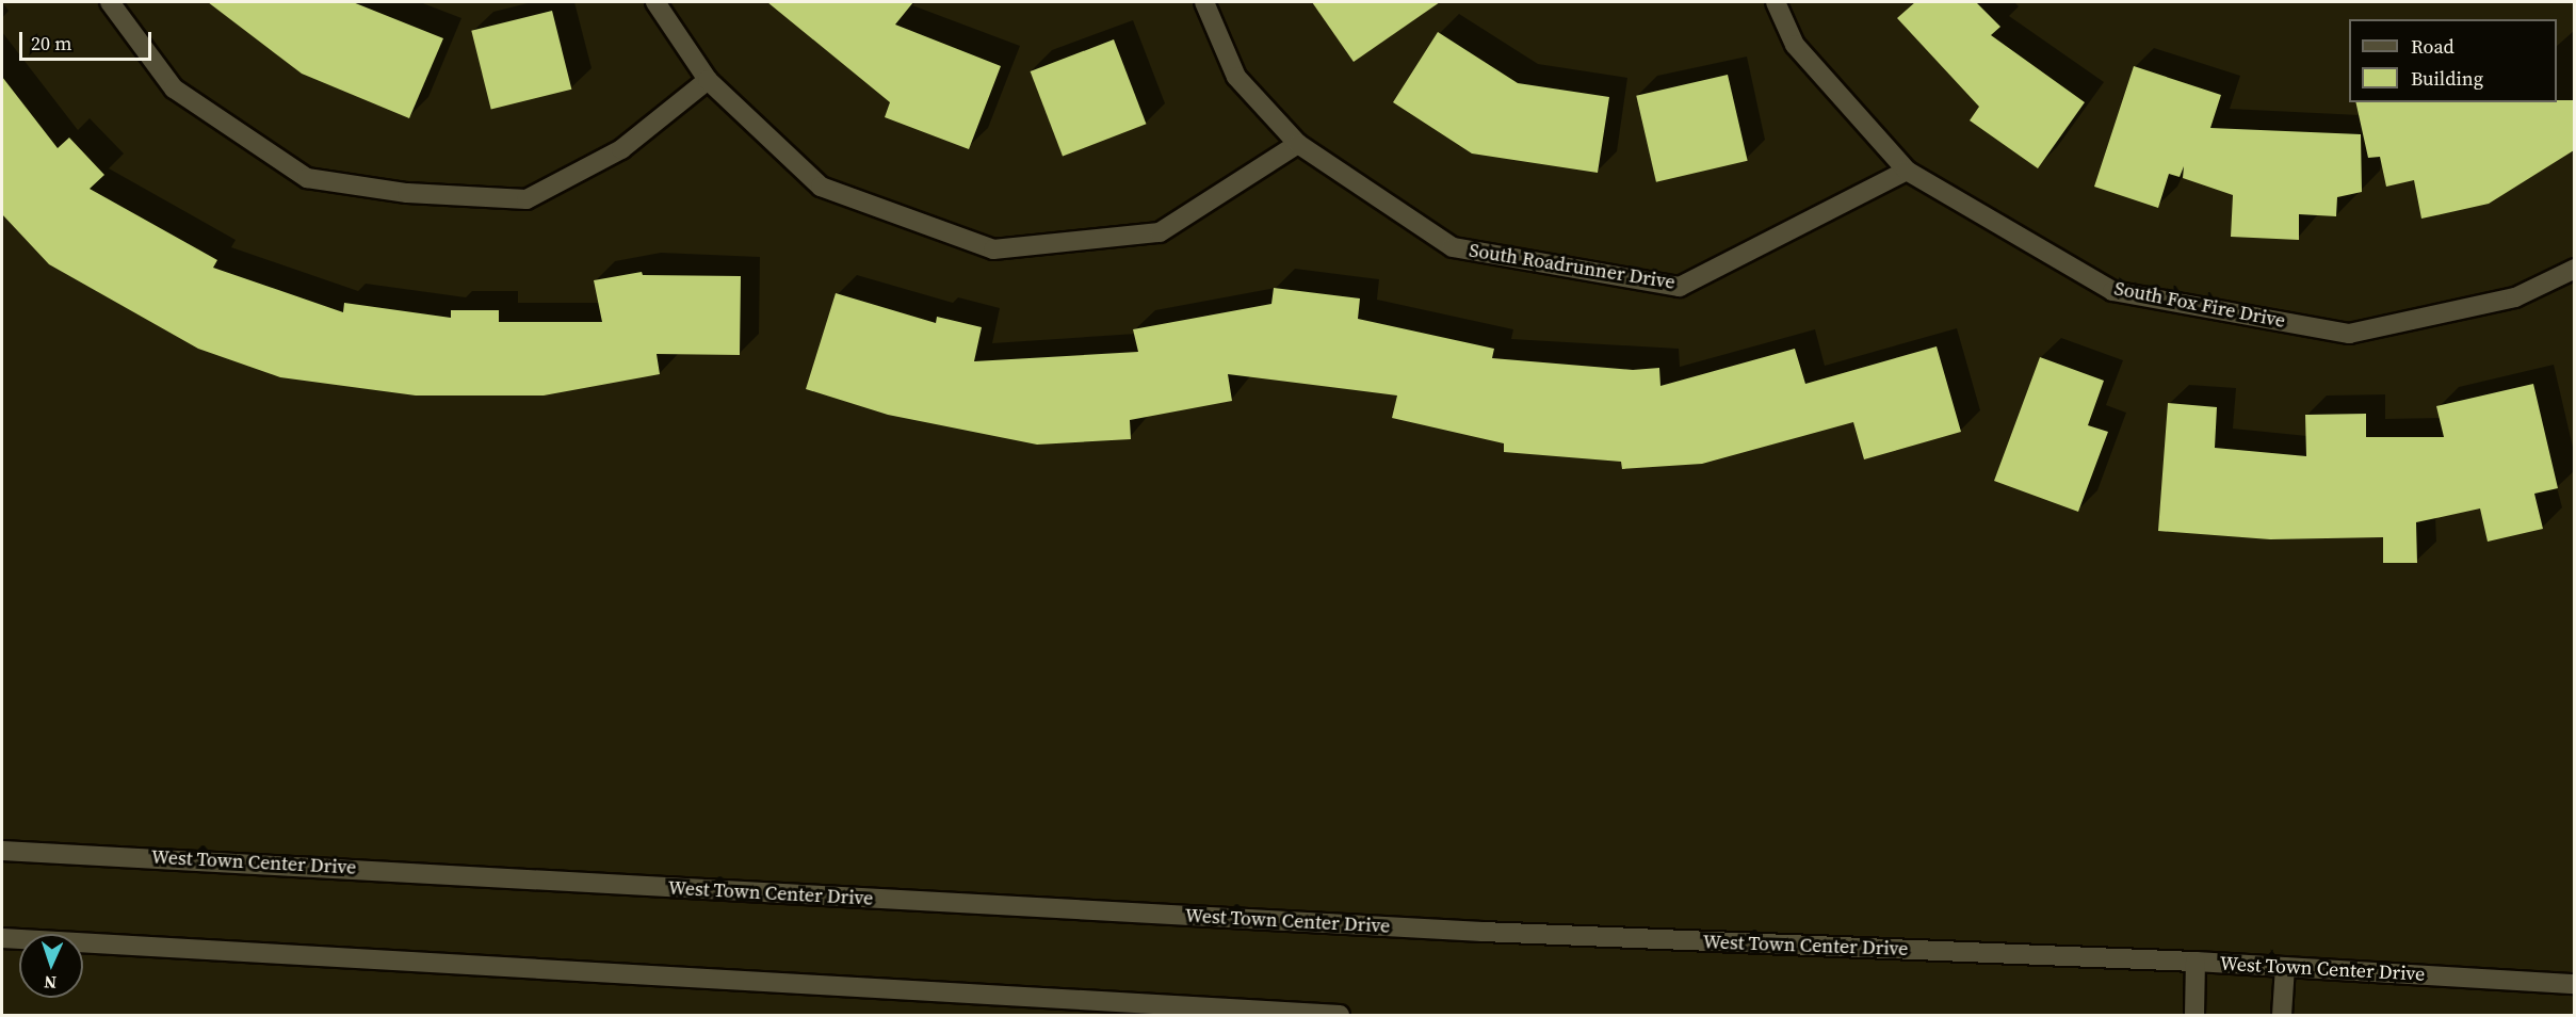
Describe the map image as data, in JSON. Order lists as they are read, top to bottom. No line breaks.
{"streets":{"street":["South Roadrunner Drive","South Fox Fire Drive","West Town Center Drive"]},"crossings":[["South Roadrunner Drive","South Fox Fire Drive"]],"legend":["Road","Building"],"scale_bar":"20 m","north":"bottom"}
